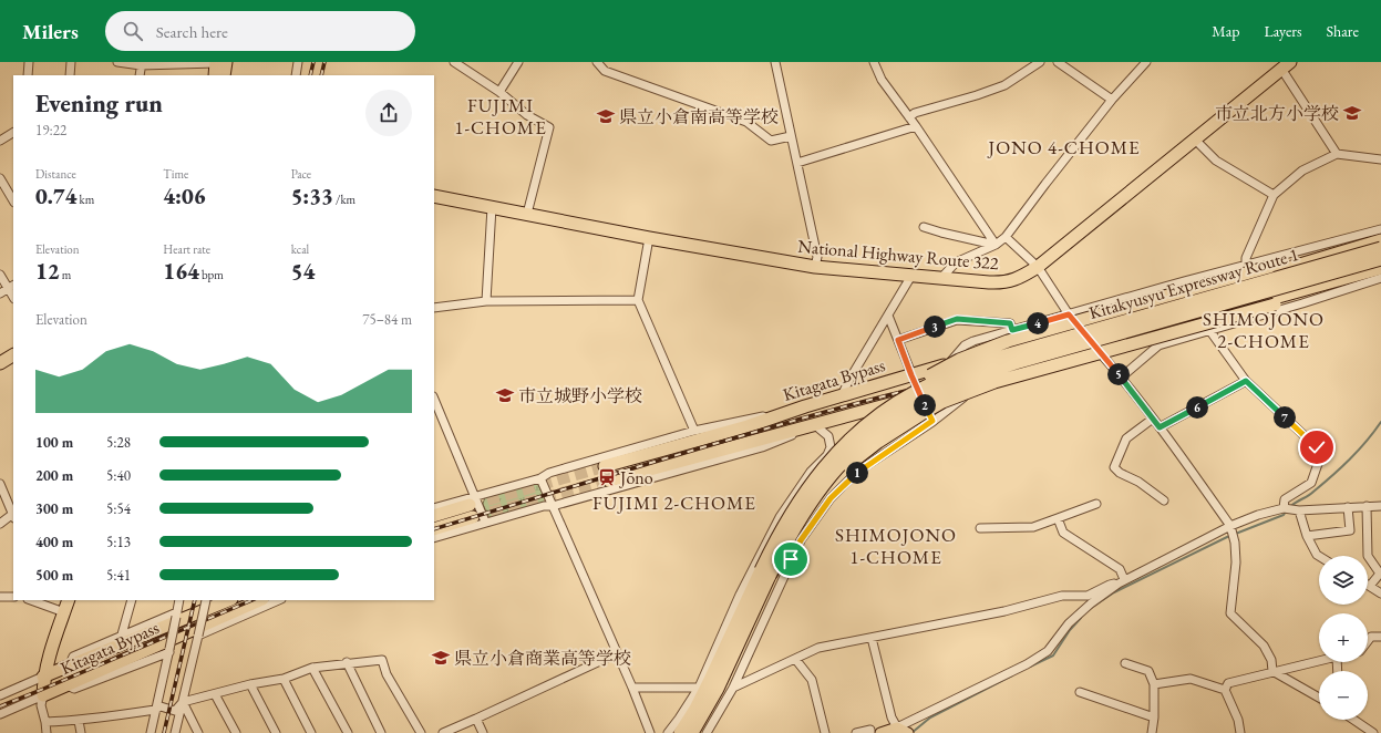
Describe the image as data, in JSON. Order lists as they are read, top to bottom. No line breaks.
{"streets":{"highway":["National Highway Route 322","Kitakyusyu Expressway Route 1","Kitagata Bypass"]},"districts":["FUJIMI 1-CHOME","JONO 4-CHOME","SHIMOJONO 2-CHOME","FUJIMI 2-CHOME","SHIMOJONO 1-CHOME"],"places":{"school or university":["市立北方小学校","県立小倉南高等学校","市立城野小学校","県立小倉商業高等学校"],"station":["Jōno"]},"page":{"header":"Milers","search":"Search here","nav":["Map","Layers","Share"],"heading":["Evening run","19:22"],"stats":[["Distance","0.74 km"],["Time","4:06"],["Pace","5:33 /km"],["Elevation","12 m"],["Heart rate","164 bpm"],["kcal","54"]],"chart":["Elevation","75–84 m"],"pins":["4","3","5","2","6","7","1"],"list":[{"name":"100 m","note":"5:28"},{"name":"200 m","note":"5:40"},{"name":"300 m","note":"5:54"},{"name":"400 m","note":"5:13"},{"name":"500 m","note":"5:41"}],"map_buttons":["+","−"]}}
